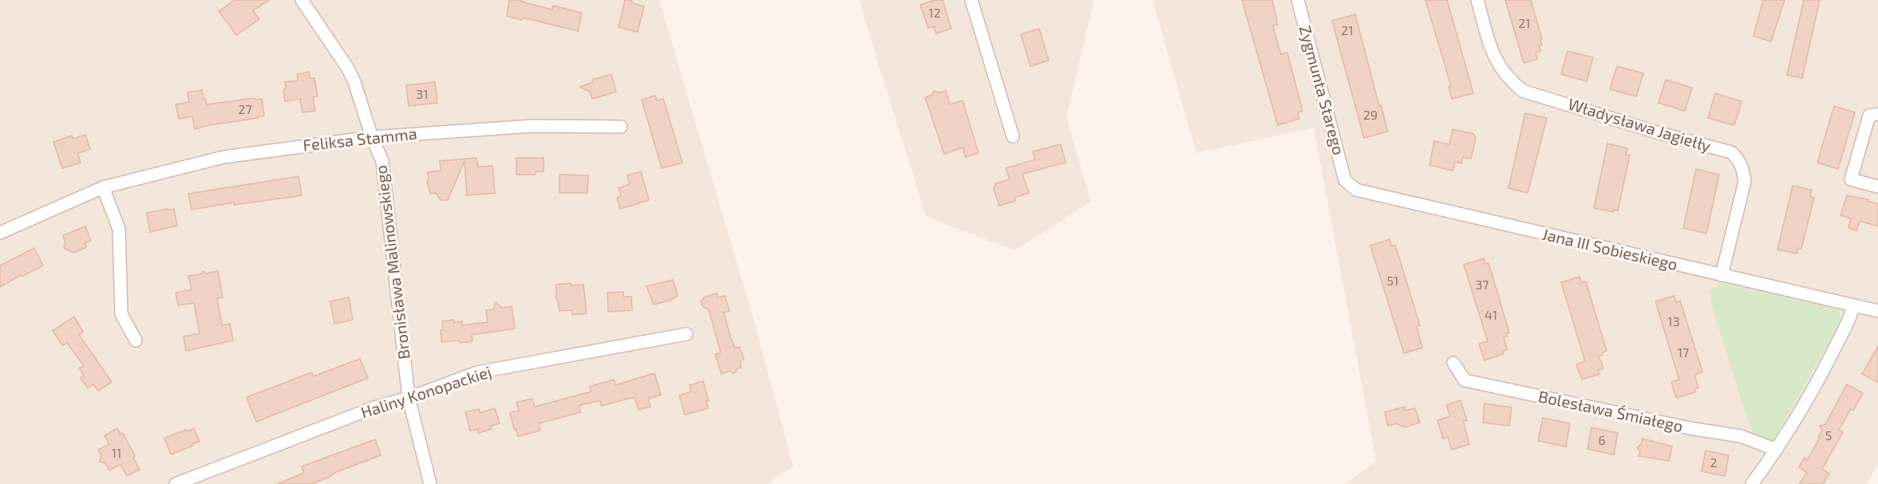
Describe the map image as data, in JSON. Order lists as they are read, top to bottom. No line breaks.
{"streets":{"street":["Zygmunta Starego","Władysława Jagiełły","Feliksa Stamma","Jana III Sobieskiego","Bronisława Malinowskiego","Haliny Konopackiej","Bolesława Śmiałego"]},"crossings":[["Zygmunta Starego","Jana III Sobieskiego"],["Władysława Jagiełły","Jana III Sobieskiego"],["Feliksa Stamma","Bronisława Malinowskiego"],["Bronisława Malinowskiego","Haliny Konopackiej"]],"house_numbers":["12","21","21","31","27","29","51","37","41","13","17","5","6","11","2"]}
